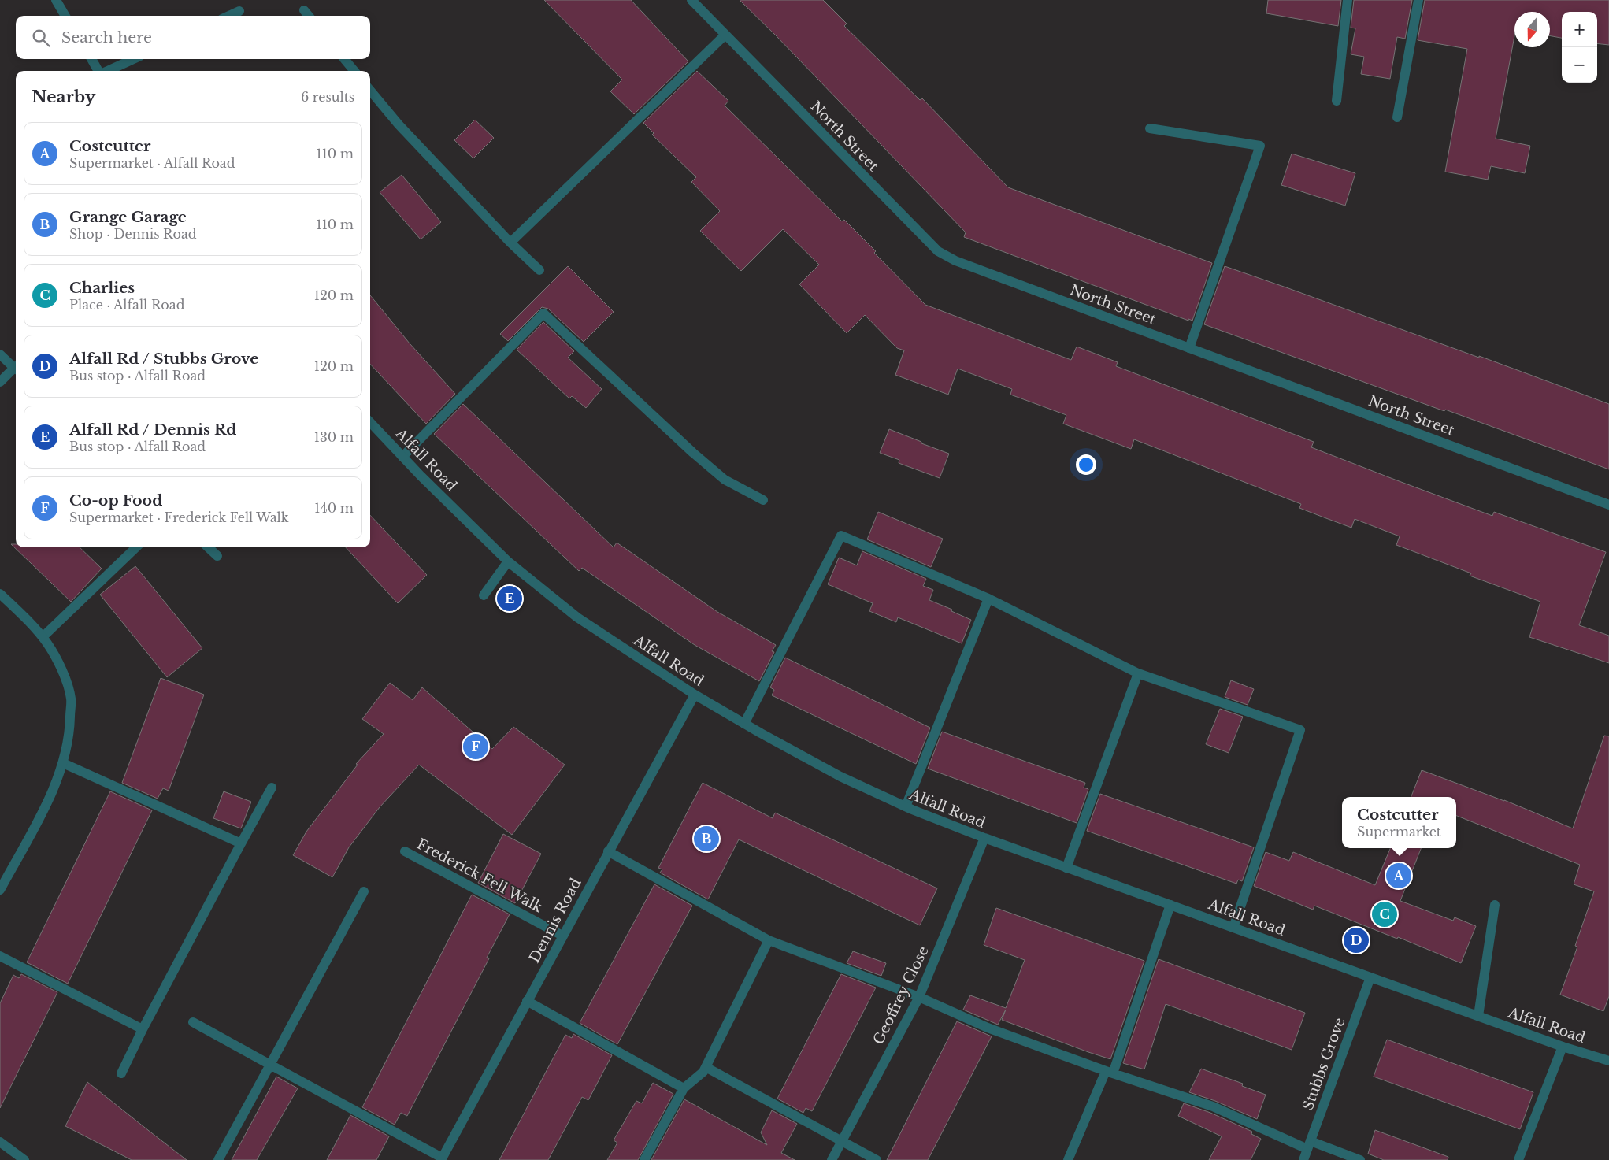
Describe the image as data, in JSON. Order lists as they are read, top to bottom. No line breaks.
{"streets":{"street":["North Street","Alfall Road","Frederick Fell Walk","Dennis Road","Geoffrey Close","Stubbs Grove"]},"crossings":[["Alfall Road","Dennis Road"],["Alfall Road","Geoffrey Close"],["Alfall Road","Stubbs Grove"],["Frederick Fell Walk","Dennis Road"]],"north":"bottom","page":{"map_buttons":["+","−"],"search":"Search here","heading":["Nearby","6 results"],"list":[{"mark":"A","name":"Costcutter","note":"Supermarket · Alfall Road","value":"110 m"},{"mark":"B","name":"Grange Garage","note":"Shop · Dennis Road","value":"110 m"},{"mark":"C","name":"Charlies","note":"Place · Alfall Road","value":"120 m"},{"mark":"D","name":"Alfall Rd / Stubbs Grove","note":"Bus stop · Alfall Road","value":"120 m"},{"mark":"E","name":"Alfall Rd / Dennis Rd","note":"Bus stop · Alfall Road","value":"130 m"},{"mark":"F","name":"Co-op Food","note":"Supermarket · Frederick Fell Walk","value":"140 m"}],"pins":["E","F","B","A","C","D"],"popup":["Costcutter","Supermarket"]}}
